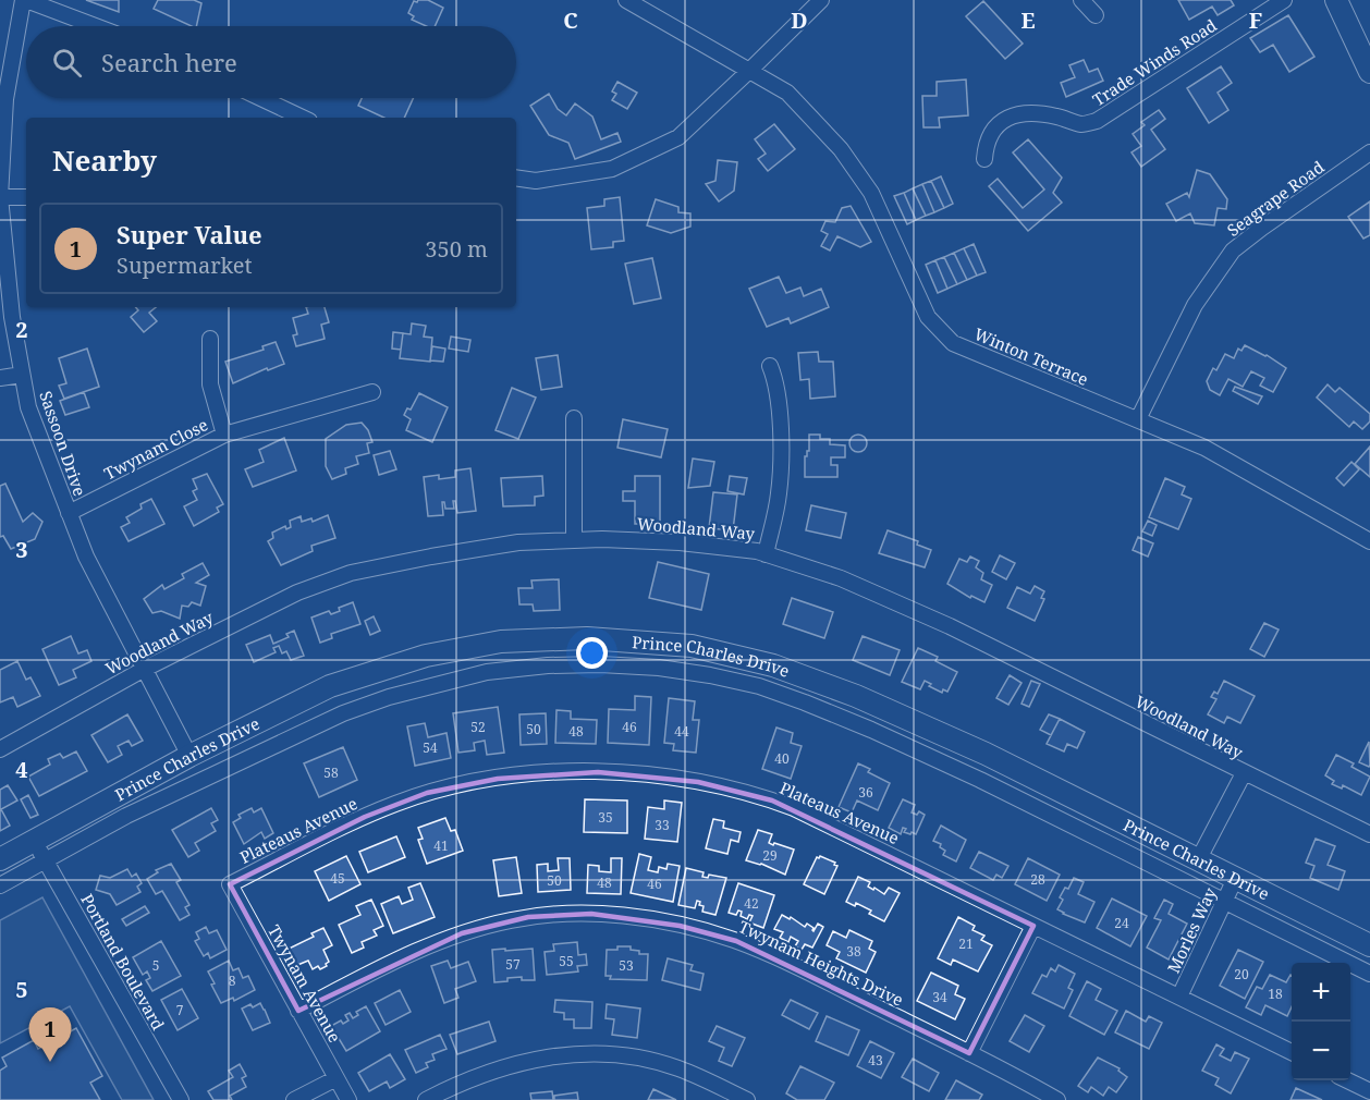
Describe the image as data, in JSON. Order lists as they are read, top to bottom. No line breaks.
{"streets":{"highway":["Prince Charles Drive"],"street":["Trade Winds Road","Seagrape Road","Winton Terrace","Sassoon Drive","Twynam Close","Woodland Way","Plateaus Avenue","Morles Way","Portland Boulevard","Twynam Heights Drive","Twynam Avenue"]},"crossings":[["Seagrape Road","Winton Terrace"],["Sassoon Drive","Twynam Close"],["Sassoon Drive","Woodland Way"],["Sassoon Drive","Prince Charles Drive"],["Prince Charles Drive","Morles Way"],["Prince Charles Drive","Portland Boulevard"],["Plateaus Avenue","Morles Way"],["Plateaus Avenue","Twynam Avenue"],["Twynam Heights Drive","Twynam Avenue"]],"house_numbers":["52","46","50","48","44","54","40","58","36","35","33","41","29","45","28","50","48","46","42","24","21","38","55","57","5","53","20","8","18","34","7","43"],"page":{"search":"Search here","heading":"Nearby","list":[{"mark":"1","name":"Super Value","note":"Supermarket","value":"350 m"}],"map_buttons":["+","−"],"pins":"1"},"grid":{"columns":["C","D","E","F"],"rows":["2","3","4","5"]}}
